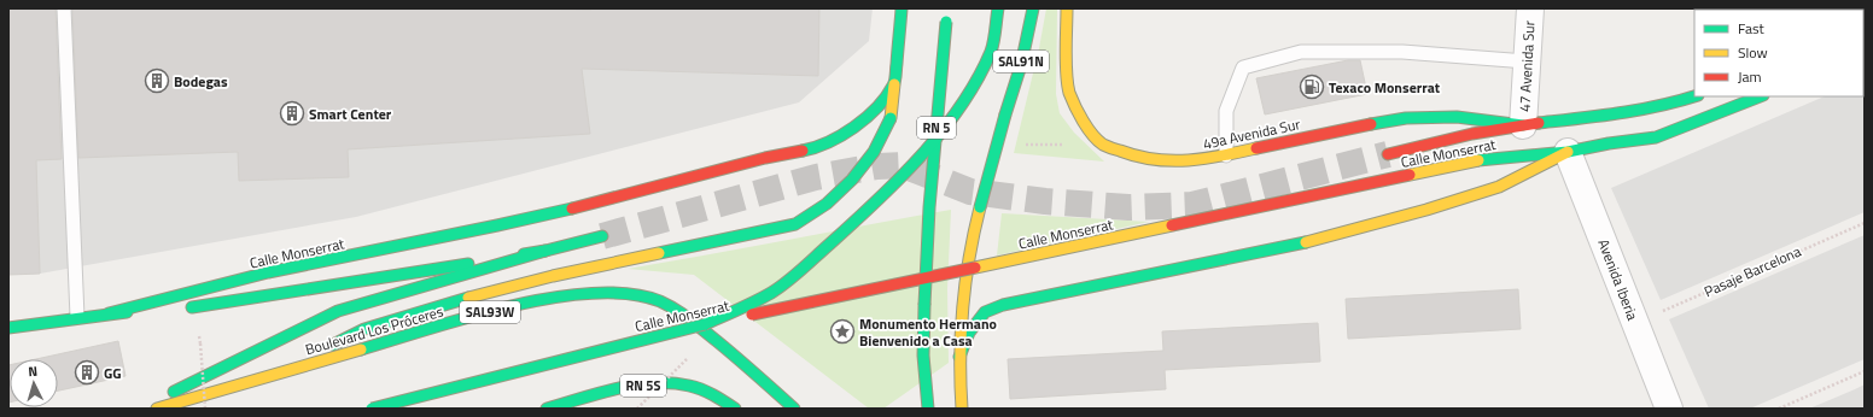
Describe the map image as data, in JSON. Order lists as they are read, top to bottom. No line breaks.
{"streets":{"main road":["SAL91N","RN 5","49a Avenida Sur","Calle Monserrat","SAL93W","Boulevard Los Próceres","RN 5S"],"street":["47 Avenida Sur","Avenida Iberia"],"path":["Pasaje Barcelona"]},"crossings":[["47 Avenida Sur","49a Avenida Sur"],["47 Avenida Sur","Calle Monserrat"],["49a Avenida Sur","Calle Monserrat"],["Calle Monserrat","Avenida Iberia"]],"places":{"building":["Bodegas","Smart Center","GG"],"fuel station":["Texaco Monserrat"],"place":["Monumento Hermano Bienvenido a Casa"]},"legend":["Fast","Slow","Jam"],"north":"top"}
